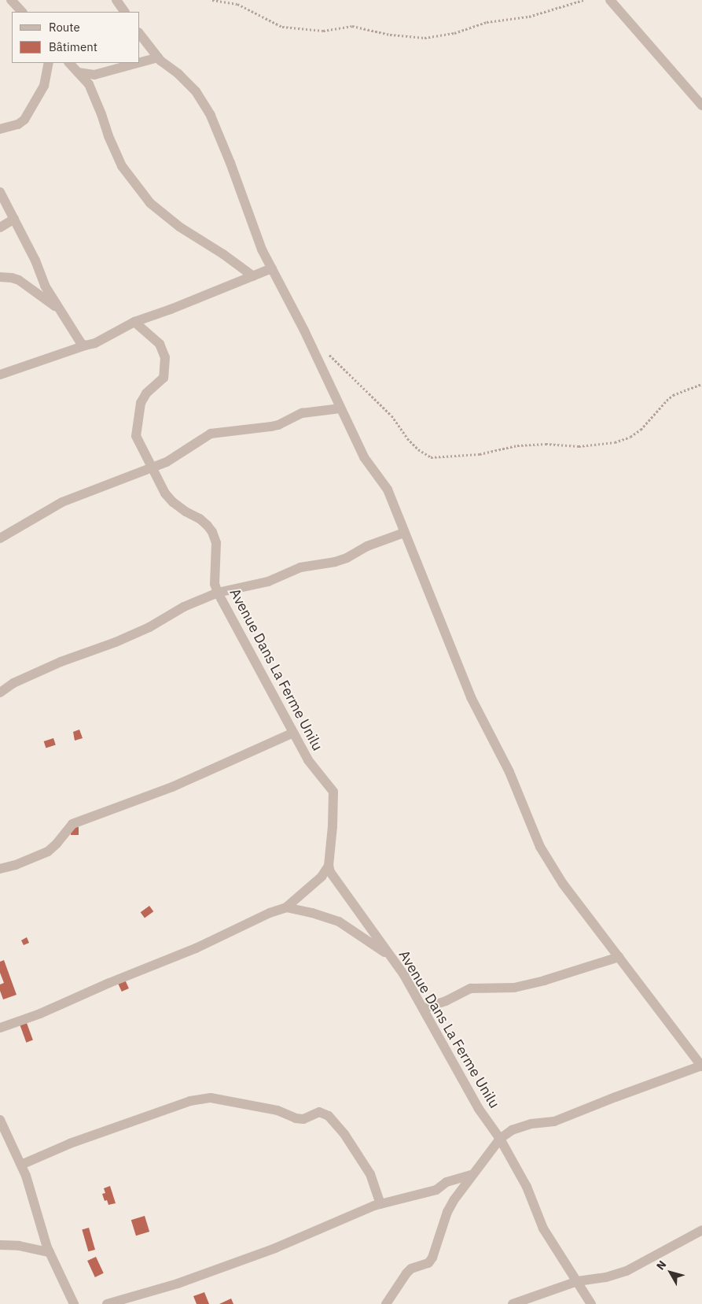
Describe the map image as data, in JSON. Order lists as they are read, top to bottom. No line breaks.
{"streets":{"street":["Avenue Dans La Ferme Unilu"]},"legend":["Route","Bâtiment"],"north":"top left"}
